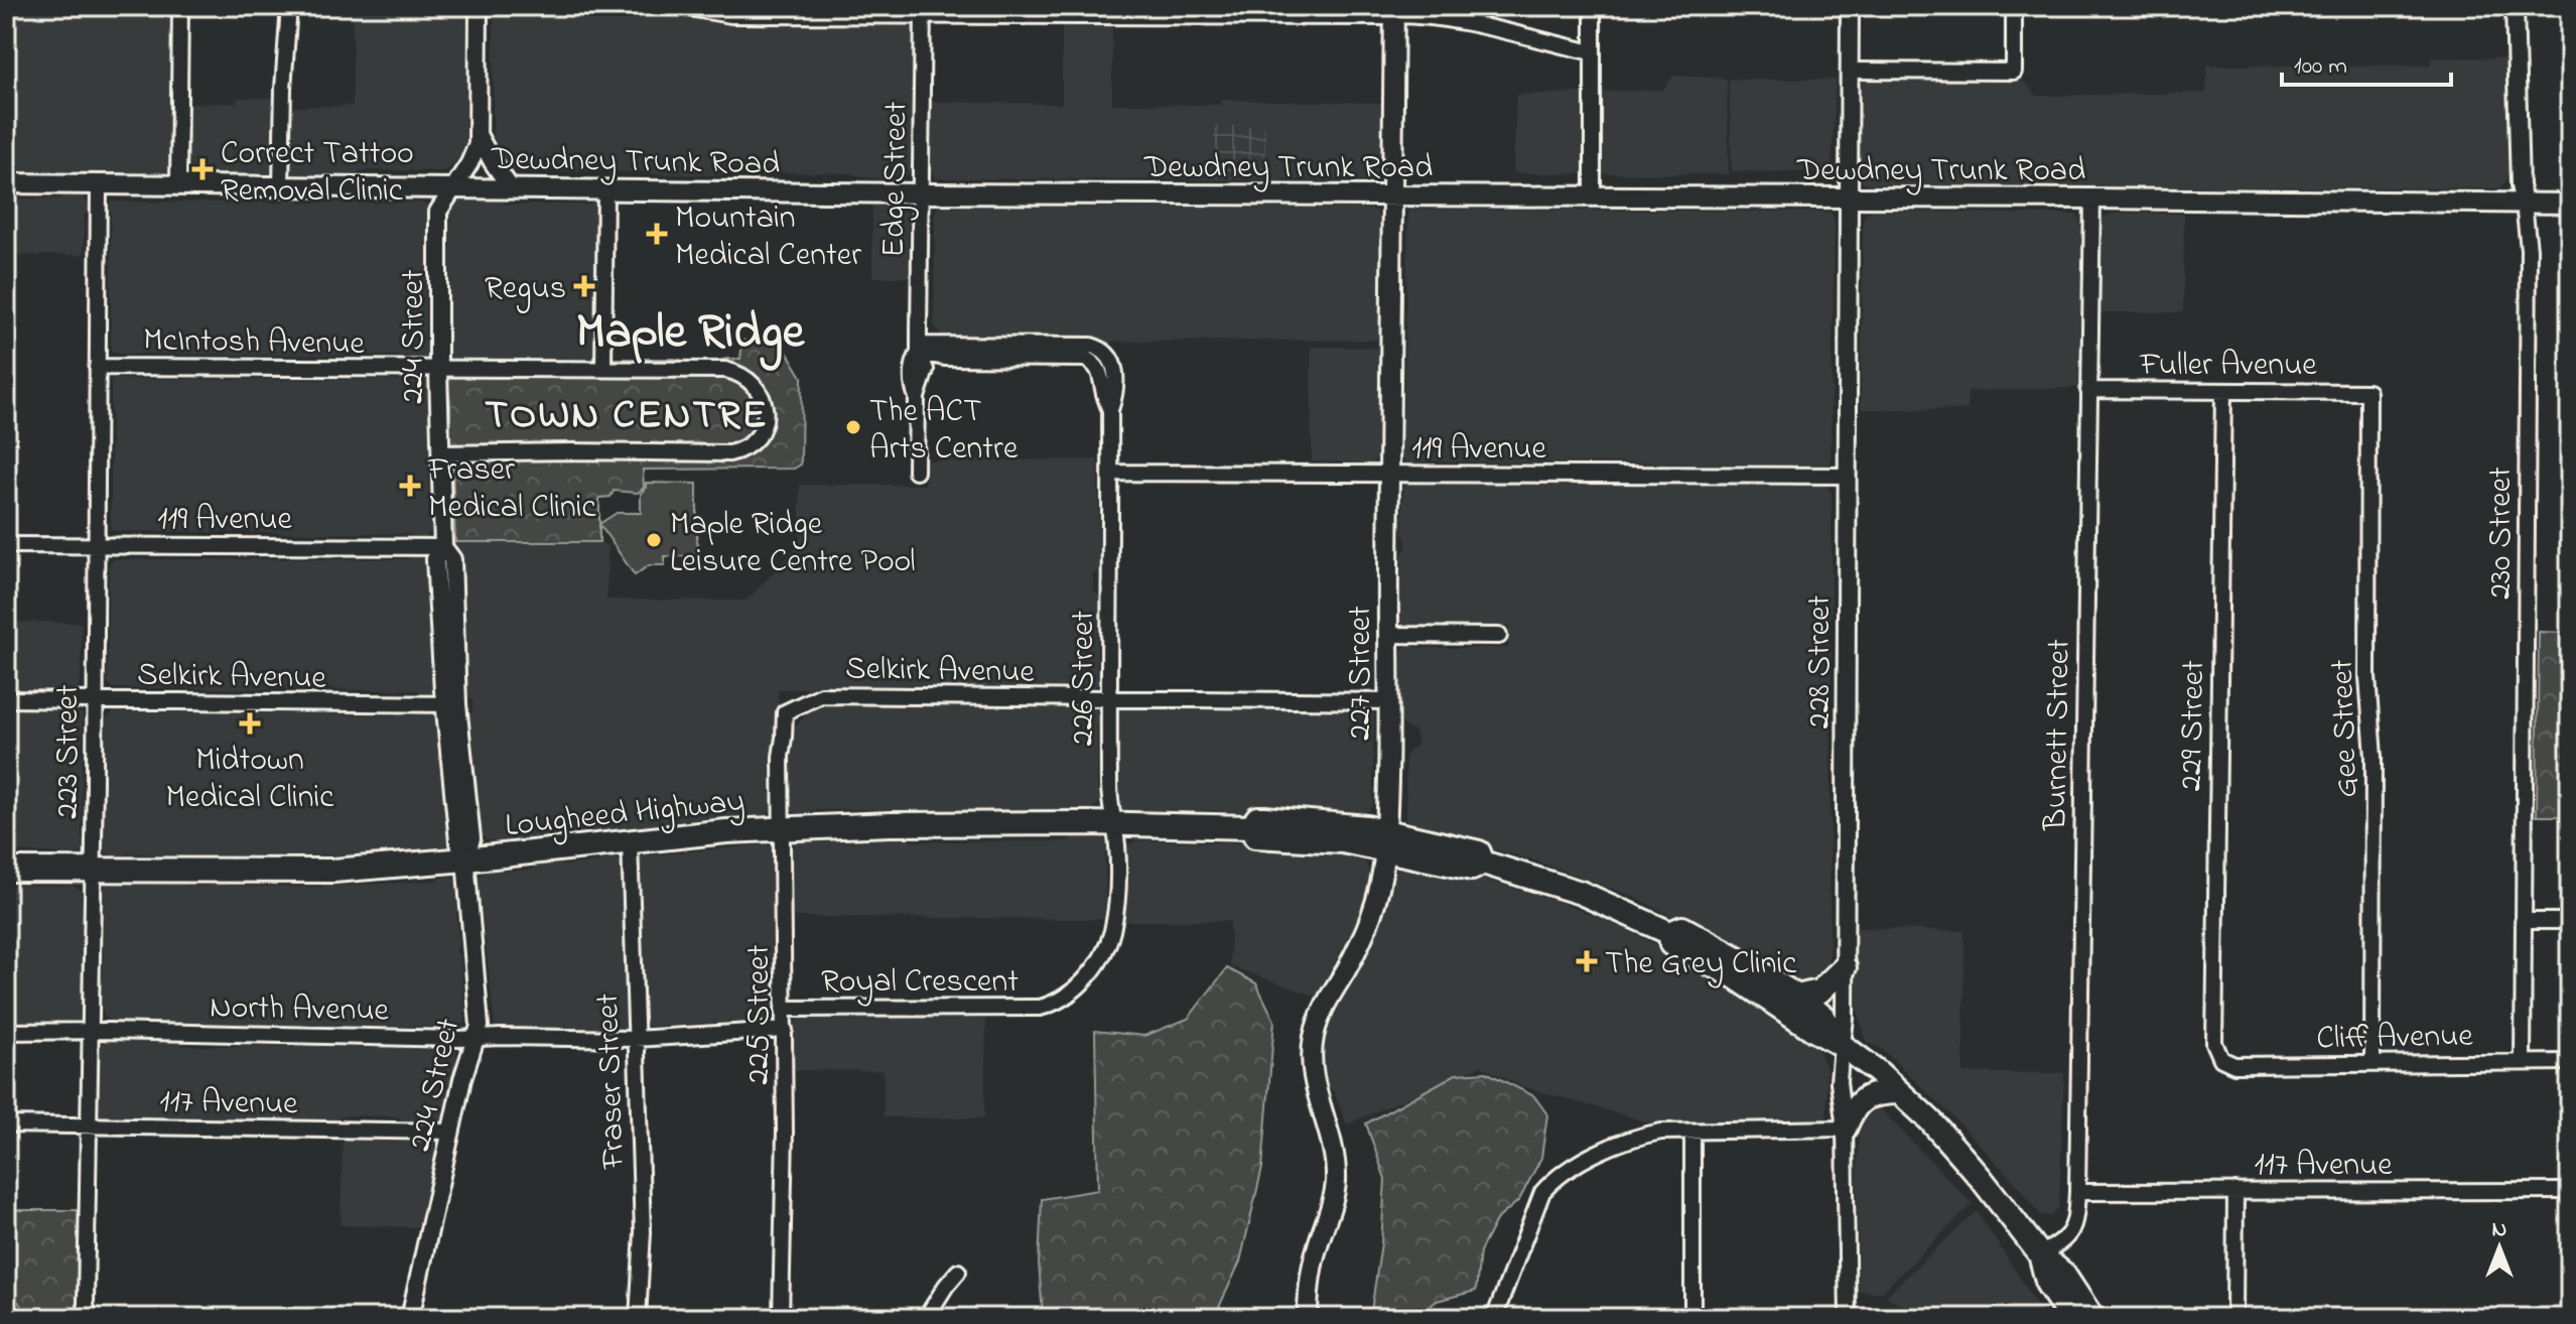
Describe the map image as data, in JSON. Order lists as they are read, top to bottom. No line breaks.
{"streets":{"main road":["Dewdney Trunk Road","227 Street","Lougheed Highway"],"street":["Edge Street","224 Street","McIntosh Avenue","Fuller Avenue","119 Avenue","230 Street","228 Street","Selkirk Avenue","226 Street","229 Street","Gee Street","Burnett Street","223 Street","Royal Crescent","North Avenue","225 Street","Cliff Avenue","Fraser Street","117 Avenue"]},"crossings":[["Dewdney Trunk Road","Edge Street"],["Dewdney Trunk Road","224 Street"],["Dewdney Trunk Road","230 Street"],["Dewdney Trunk Road","228 Street"],["Dewdney Trunk Road","227 Street"],["Dewdney Trunk Road","Burnett Street"],["Dewdney Trunk Road","223 Street"],["Edge Street","226 Street"],["224 Street","McIntosh Avenue"],["224 Street","119 Avenue"],["224 Street","Selkirk Avenue"],["224 Street","Lougheed Highway"],["224 Street","North Avenue"],["224 Street","117 Avenue"],["McIntosh Avenue","223 Street"],["Fuller Avenue","229 Street"],["Fuller Avenue","Gee Street"],["Fuller Avenue","Burnett Street"],["119 Avenue","228 Street"],["119 Avenue","227 Street"],["119 Avenue","226 Street"],["119 Avenue","223 Street"],["230 Street","Cliff Avenue"],["228 Street","Lougheed Highway"],["Selkirk Avenue","227 Street"],["Selkirk Avenue","226 Street"],["Selkirk Avenue","223 Street"],["Selkirk Avenue","225 Street"],["227 Street","Lougheed Highway"],["226 Street","Lougheed Highway"],["226 Street","Royal Crescent"],["229 Street","Cliff Avenue"],["Gee Street","Cliff Avenue"],["Burnett Street","Lougheed Highway"],["Burnett Street","117 Avenue"],["223 Street","Lougheed Highway"],["223 Street","North Avenue"],["223 Street","117 Avenue"],["Lougheed Highway","225 Street"],["Lougheed Highway","Fraser Street"],["Royal Crescent","225 Street"],["North Avenue","225 Street"],["North Avenue","Fraser Street"]],"districts":["Maple Ridge","TOWN CENTRE"],"places":{"health":["Correct Tattoo Removal Clinic","Mountain Medical Center","Regus","Fraser Medical Clinic","Midtown Medical Clinic","The Grey Clinic"],"other":["The ACT Arts Centre","Maple Ridge Leisure Centre Pool"]},"scale_bar":"100 m","north":"top"}
